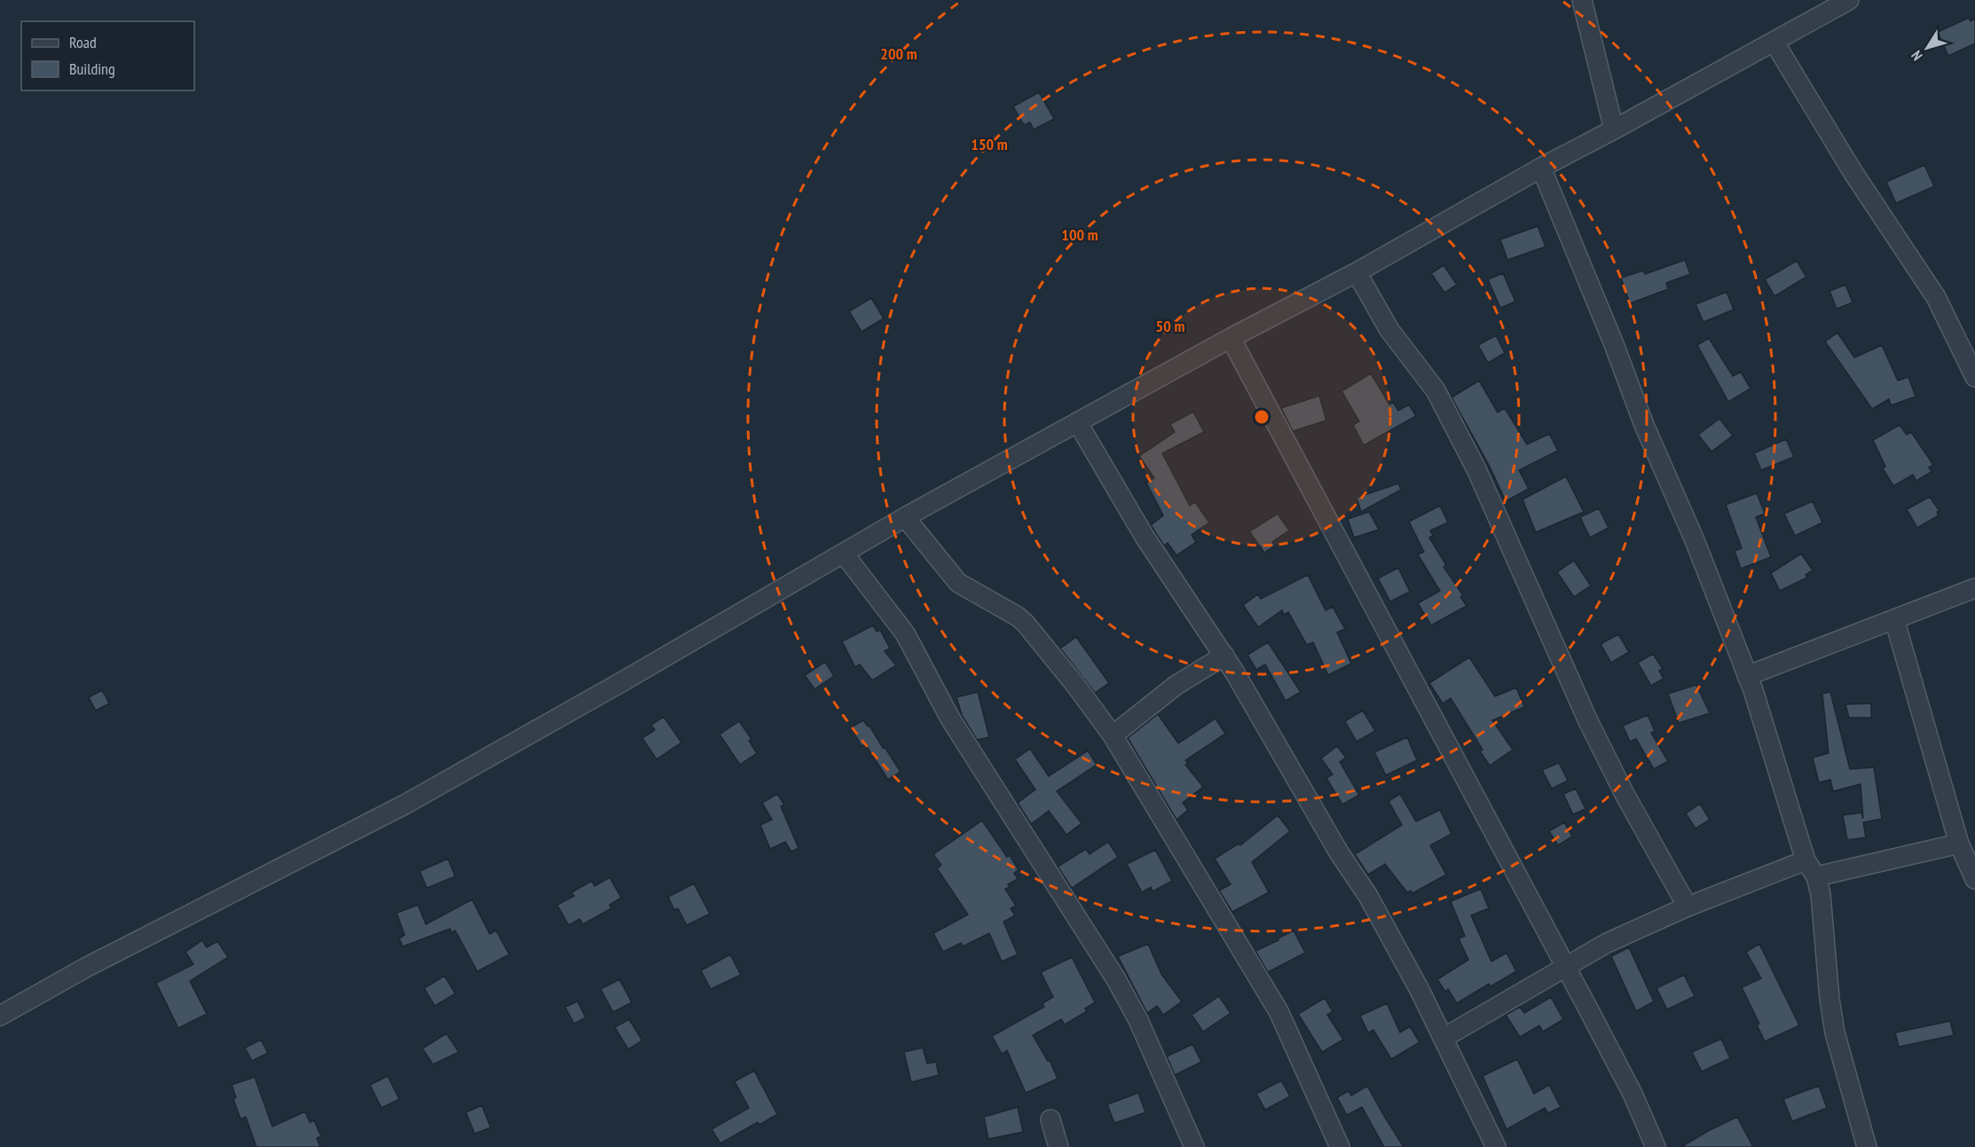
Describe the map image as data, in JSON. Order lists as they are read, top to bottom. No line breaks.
{"legend":["Road","Building"],"north":"bottom left","rings":["200 m","150 m","100 m","50 m"]}
